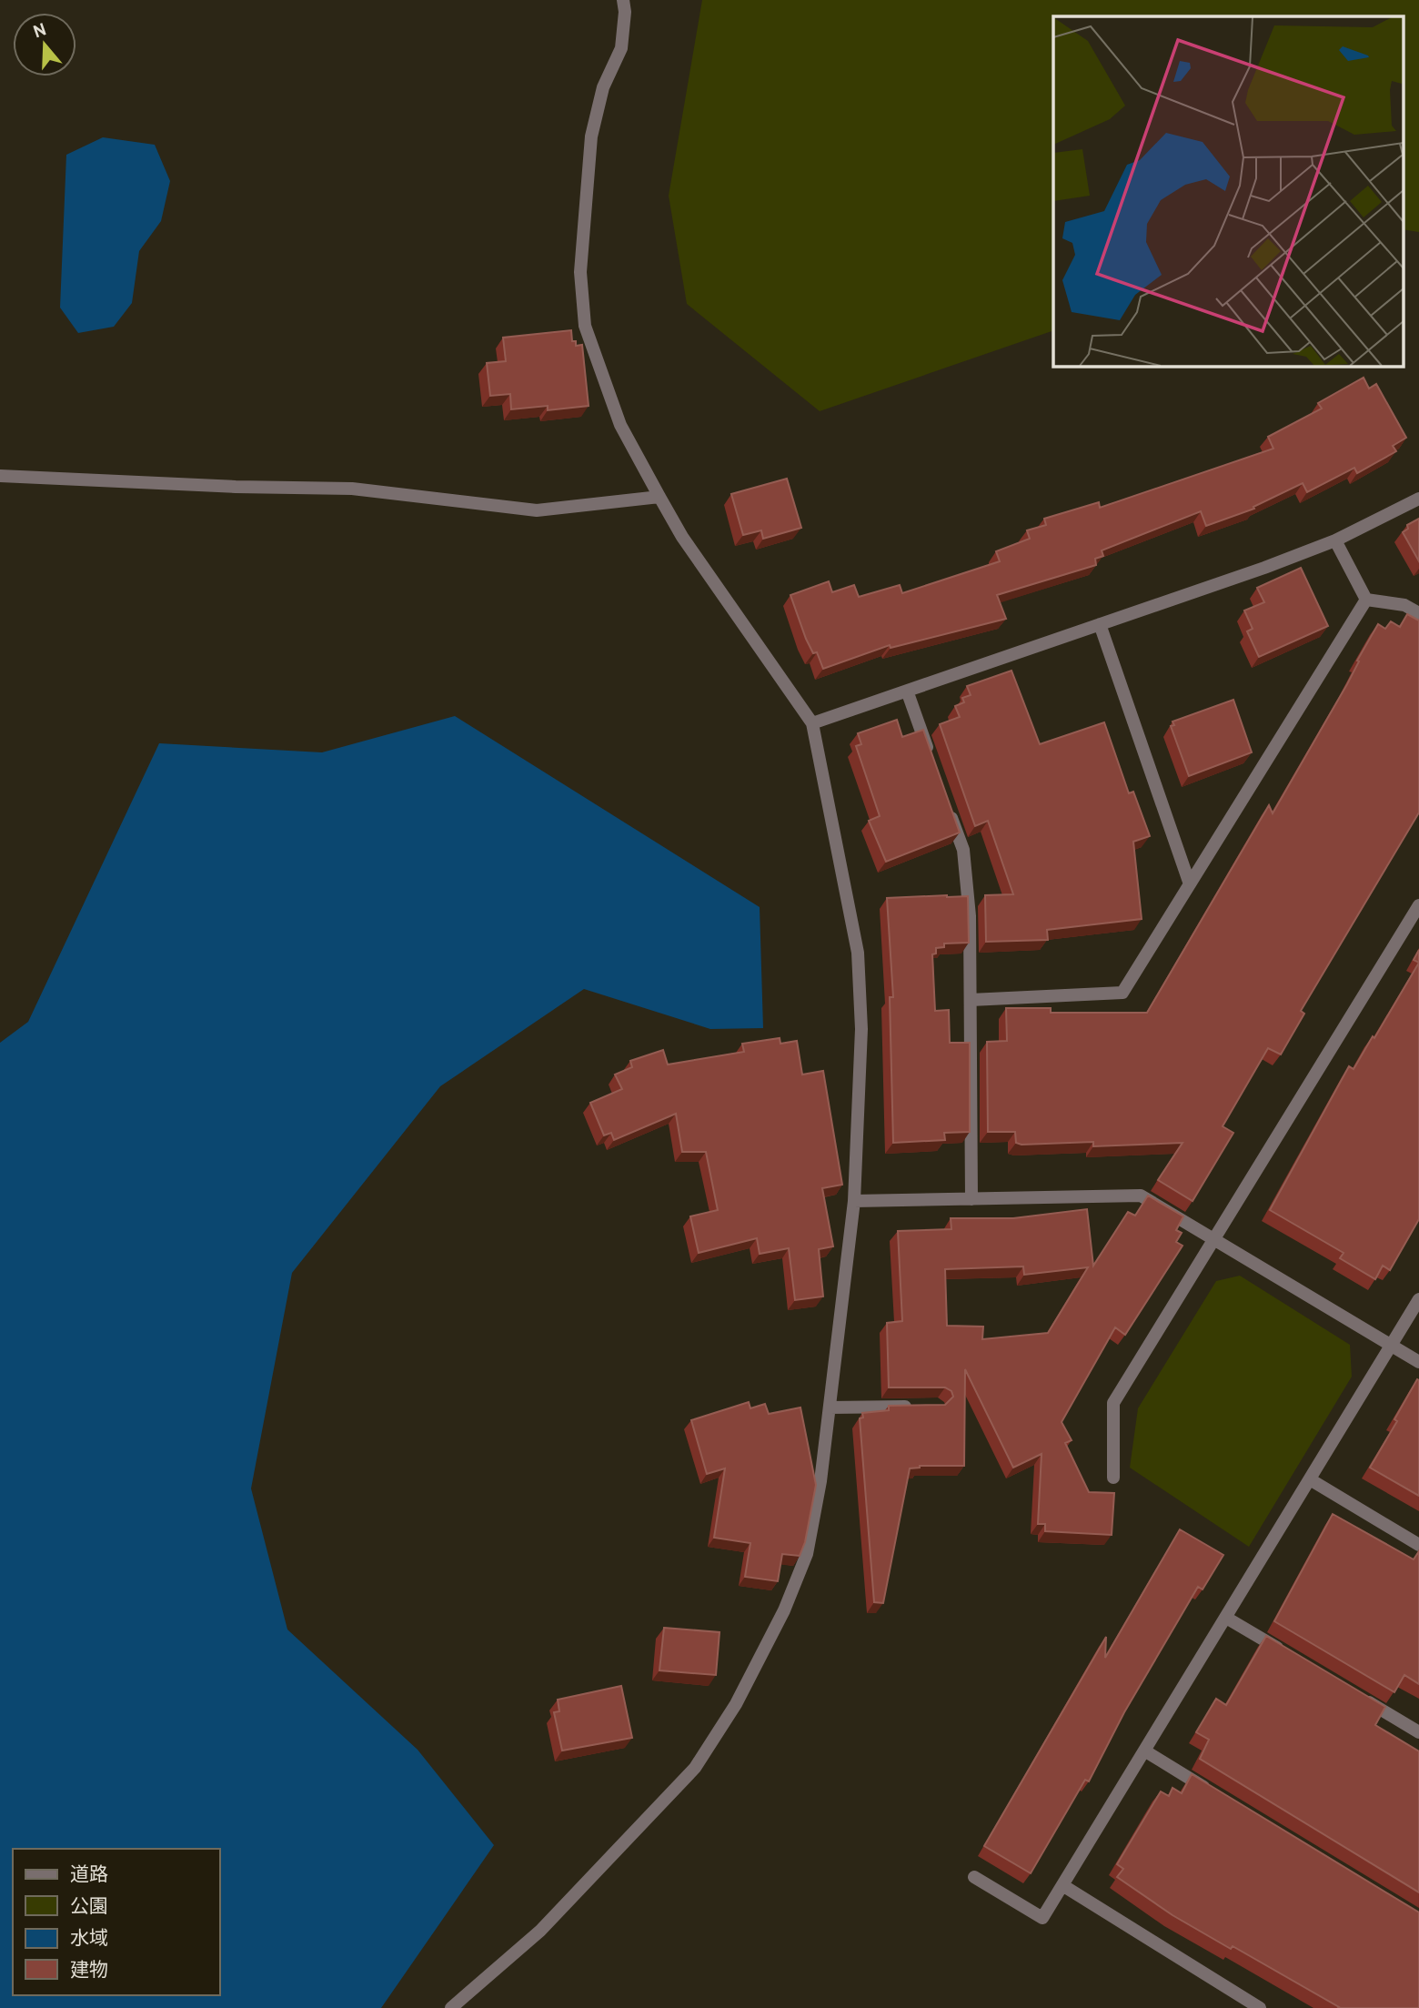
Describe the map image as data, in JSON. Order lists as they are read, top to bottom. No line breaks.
{"legend":["道路","公園","水域","建物"],"north":"top"}
